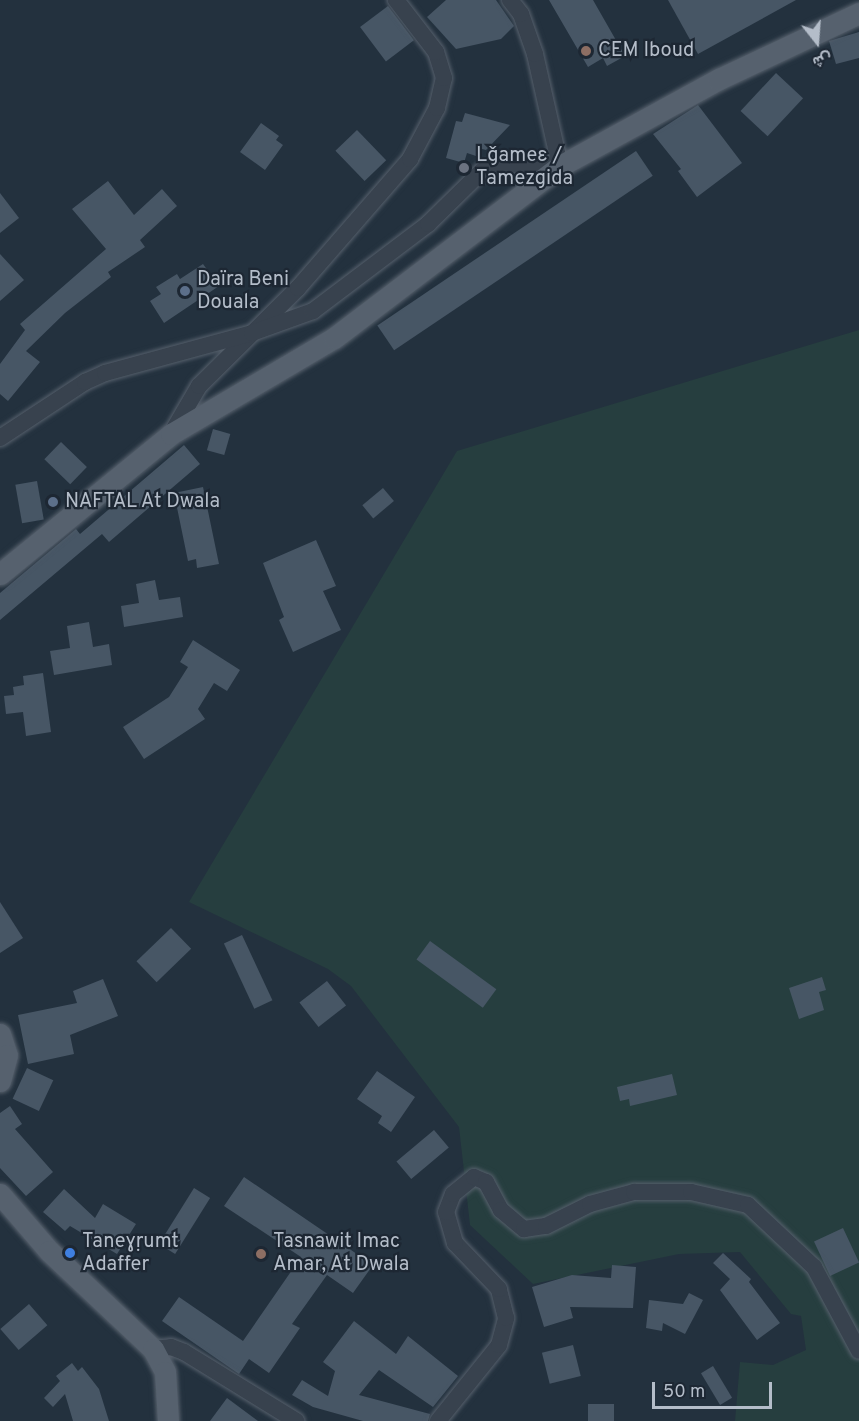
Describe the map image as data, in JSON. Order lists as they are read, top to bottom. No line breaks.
{"places":["CEM Iboud","Lǧameɛ / Tamezgida","Daïra Beni Douala","NAFTAL At Dwala","Taneɣṛumt Adaffer","Tasnawit Imac Amar, At Dwala"],"scale_bar":"50 m","north":"bottom"}
